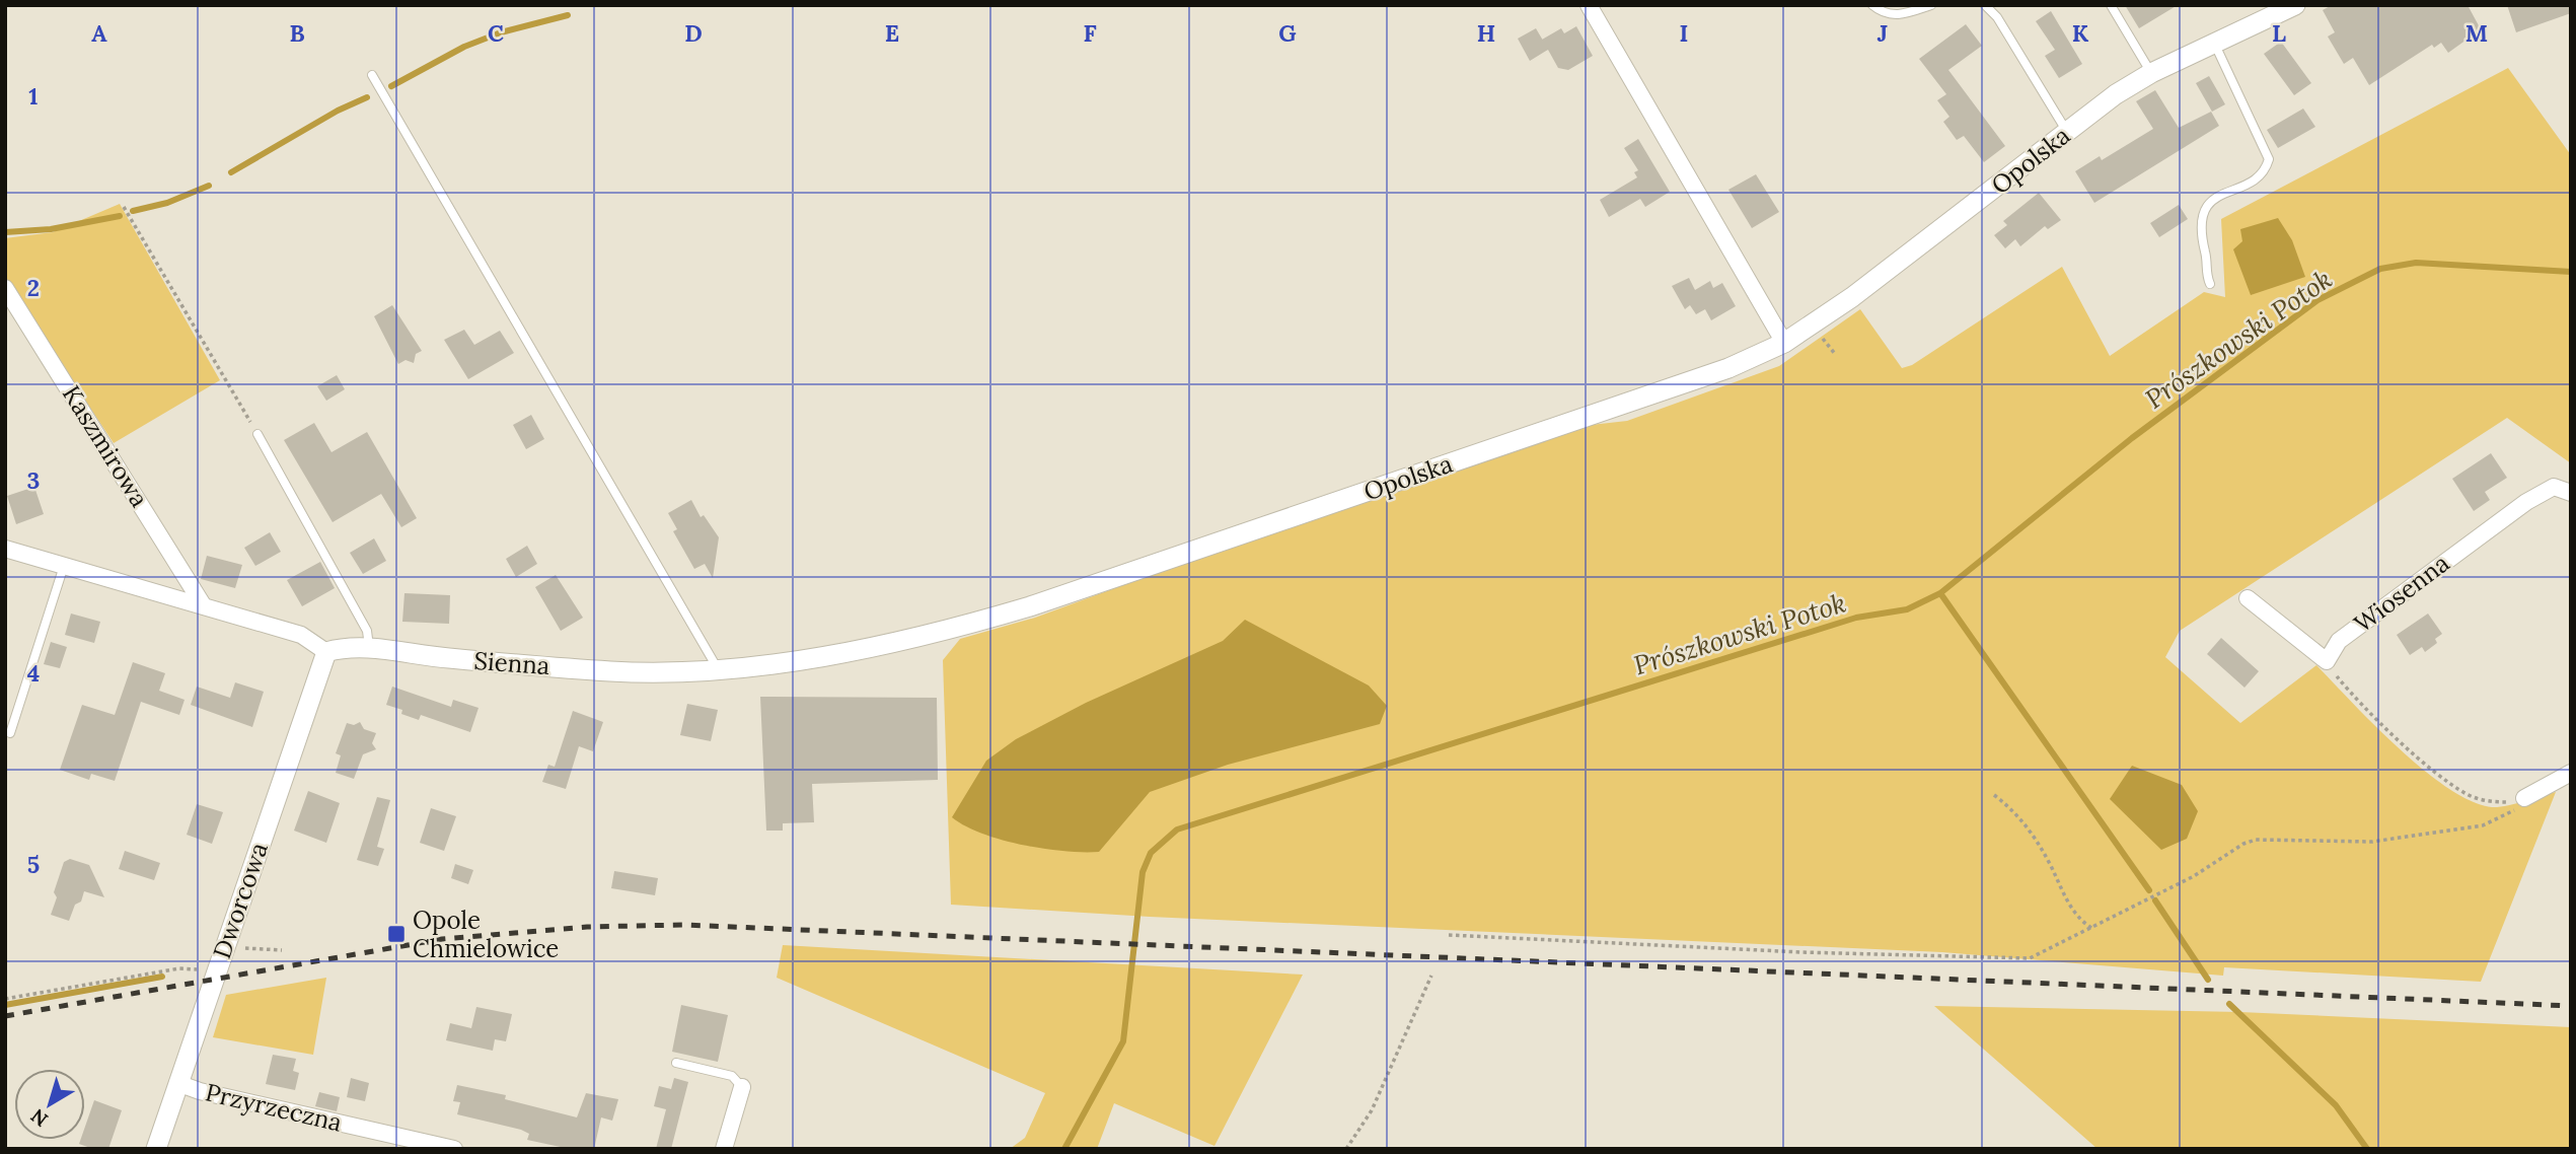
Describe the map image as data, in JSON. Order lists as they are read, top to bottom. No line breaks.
{"streets":{"street":["Opolska","Kaszmirowa","Wiosenna","Sienna","Dworcowa","Przyrzeczna"]},"crossings":[["Opolska","Sienna"],["Sienna","Dworcowa"],["Dworcowa","Przyrzeczna"]],"water":["Prószkowski Potok"],"places":{"transit":["Opole Chmielowice"]},"north":"bottom left","grid":{"columns":["A","B","C","D","E","F","G","H","I","J","K","L","M"],"rows":["1","2","3","4","5"]}}
